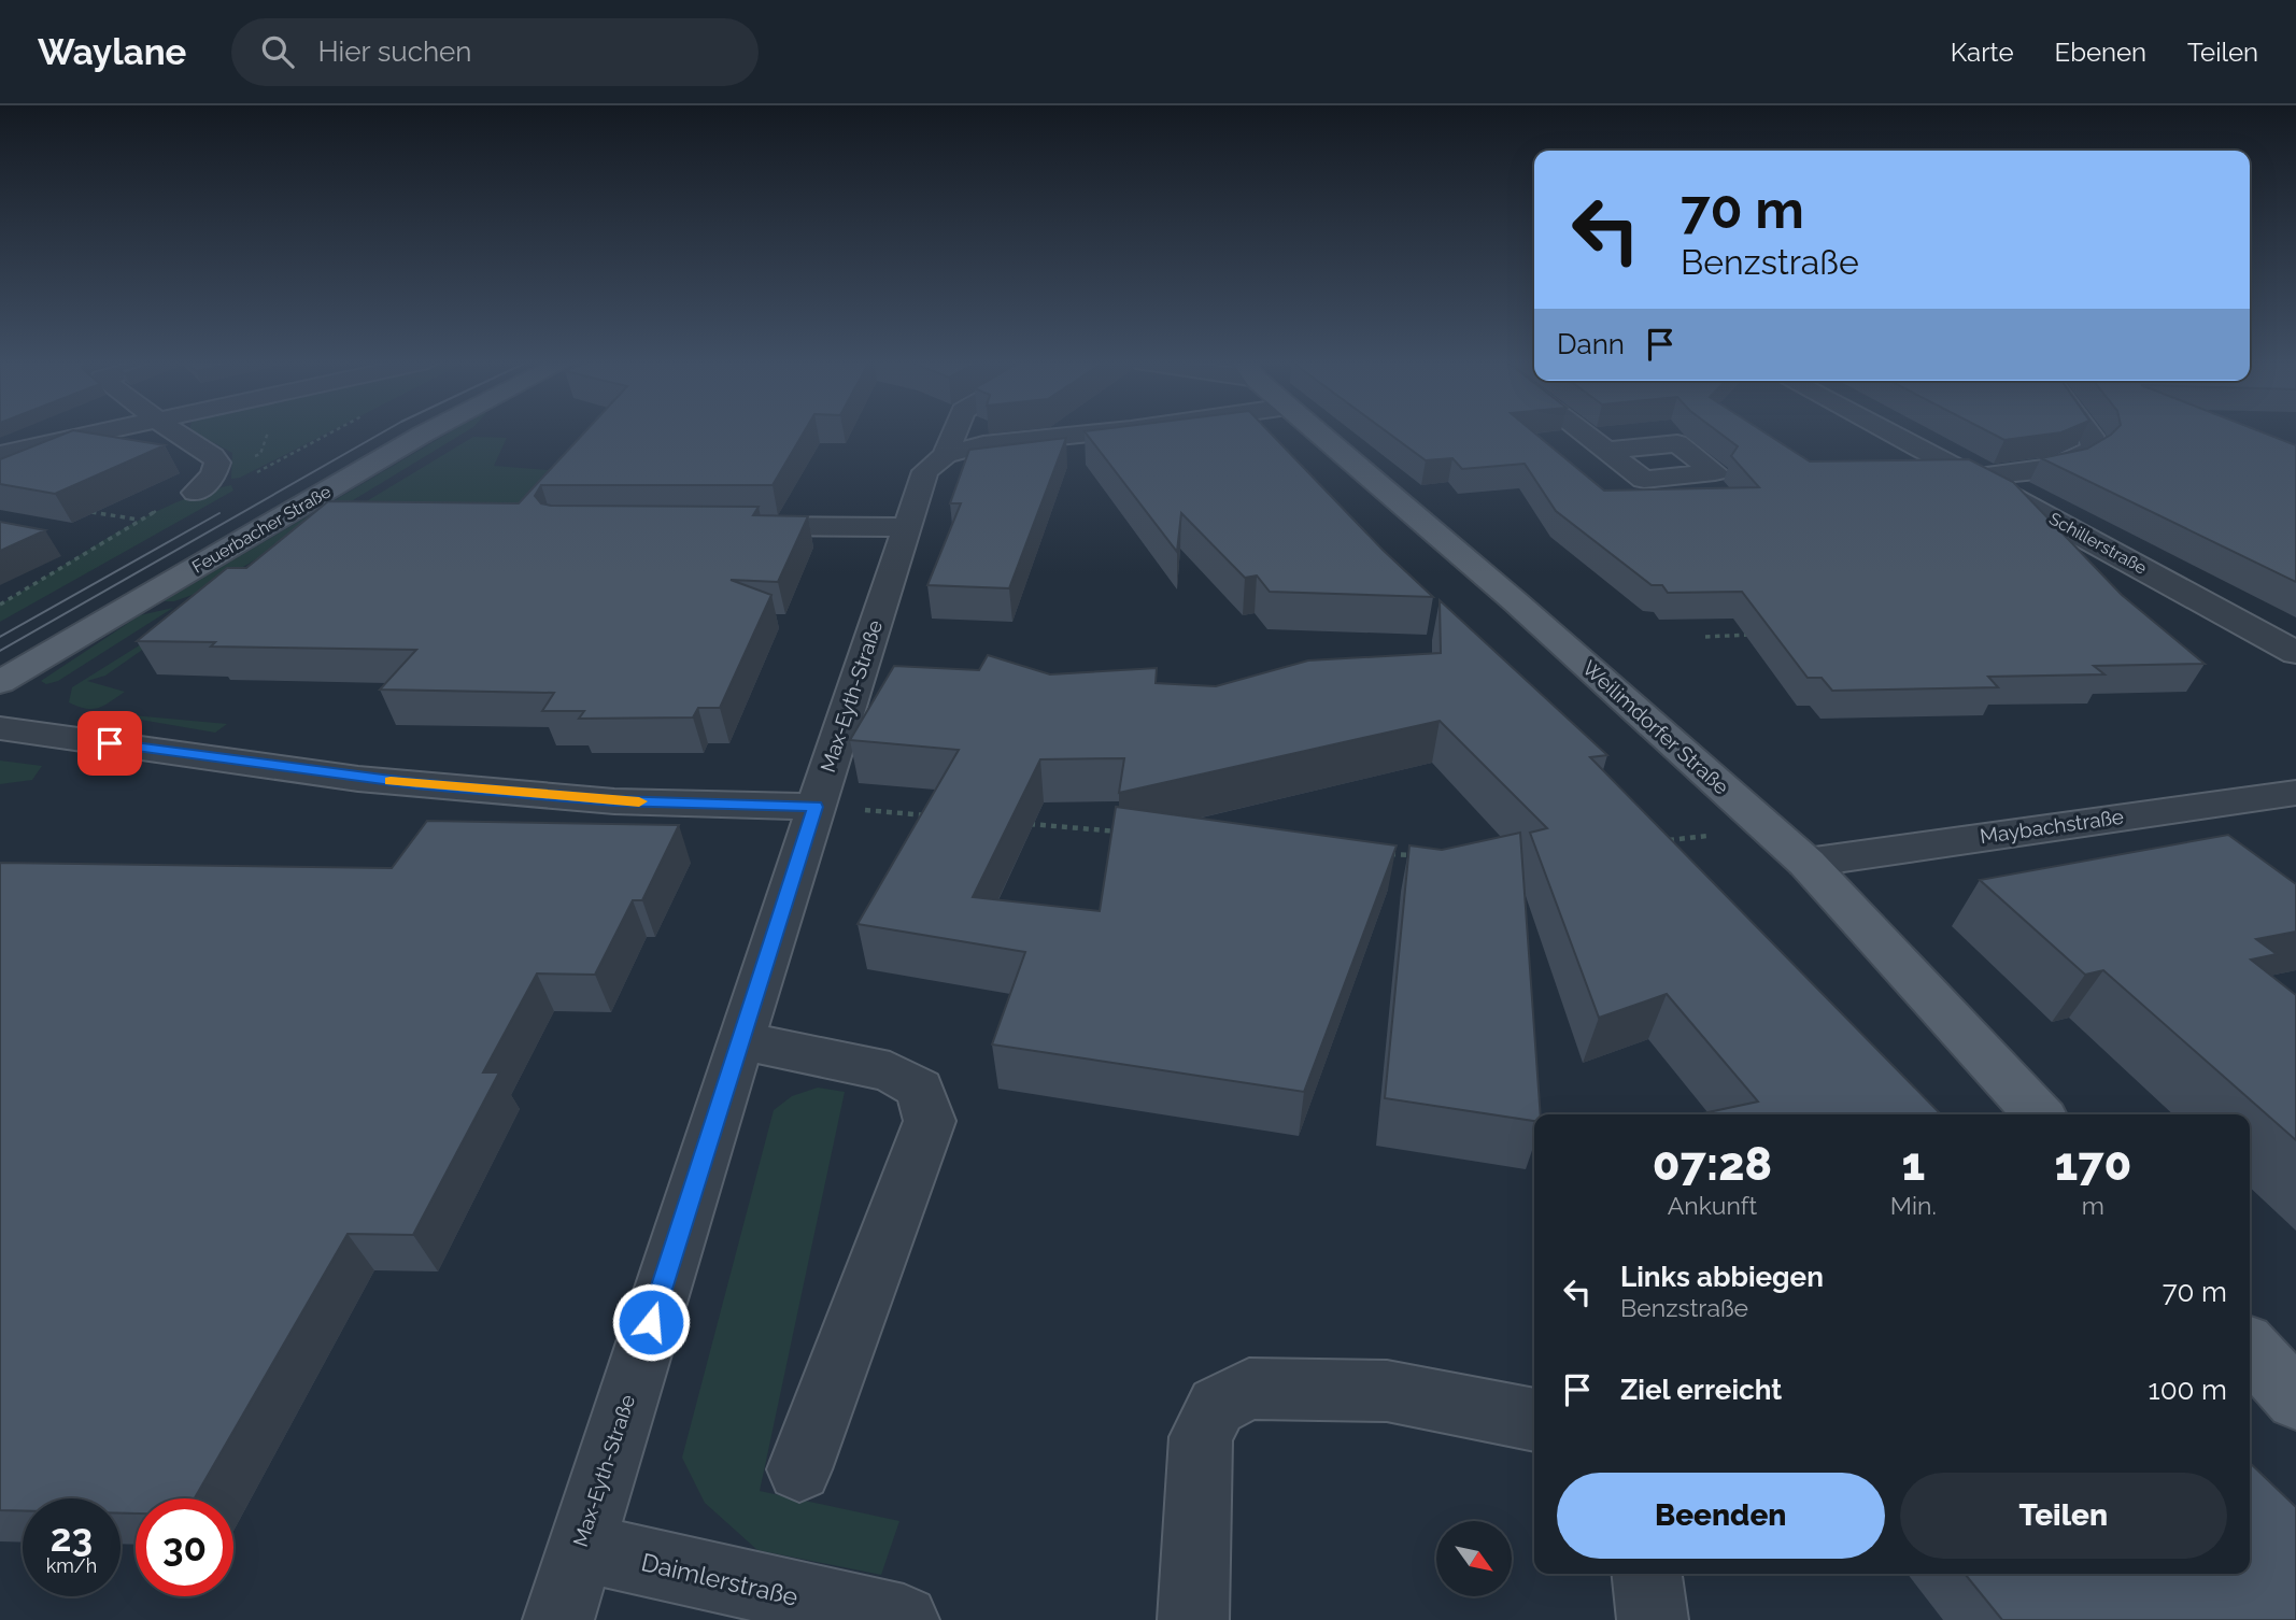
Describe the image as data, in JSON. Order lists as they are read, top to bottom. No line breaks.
{"streets":{"main road":["Feuerbacher Straße","Weilimdorfer Straße"],"street":["Schillerstraße","Max-Eyth-Straße","Maybachstraße","Daimlerstraße"]},"crossings":[["Max-Eyth-Straße","Daimlerstraße"],["Weilimdorfer Straße","Maybachstraße"]],"north":"bottom right","page":{"header":"Waylane","search":"Hier suchen","nav":["Karte","Ebenen","Teilen"],"turn":["70 m","Benzstraße"],"then":"Dann","eta":["07:28","Ankunft","1","Min.","170","m"],"list":[{"name":"Links abbiegen","note":"Benzstraße","value":"70 m"},{"name":"Ziel erreicht","value":"100 m"}],"buttons":["Beenden","Teilen"],"speed":"23 km/h","limit":"30"}}
